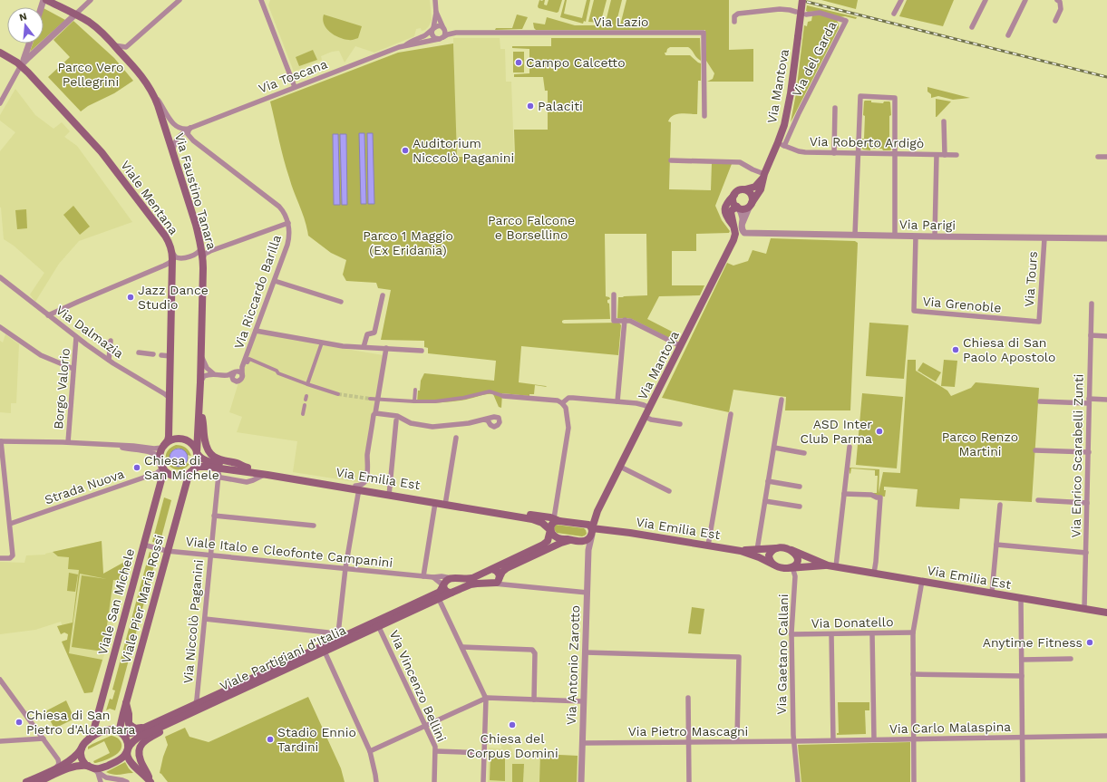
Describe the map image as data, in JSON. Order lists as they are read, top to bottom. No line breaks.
{"streets":{"main road":["Via Mantova","Via Faustino Tanara","Viale Mentana","Via Emilia Est","Viale Pier Maria Rossi","Viale San Michele","Viale Partigiani d'Italia"],"street":["Via Lazio","Via del Garda","Via Toscana","Via Roberto Ardigò","Via Parigi","Via Tours","Via Riccardo Barilla","Via Grenoble","Via Dalmazia","Borgo Valorio","Via Enrico Scarabelli Zunti","Strada Nuova","Viale Italo e Cleofonte Campanini","Via Niccolò Paganini","Via Donatello","Via Gaetano Callani","Via Antonio Zarotto","Via Vincenzo Bellini","Via Carlo Malaspina","Via Pietro Mascagni"]},"crossings":[["Via Lazio","Via Toscana"],["Via del Garda","Via Mantova"],["Via del Garda","Via Roberto Ardigò"],["Via Toscana","Via Faustino Tanara"],["Via Mantova","Via Roberto Ardigò"],["Via Mantova","Via Parigi"],["Via Mantova","Via Emilia Est"],["Via Mantova","Via Antonio Zarotto"],["Via Faustino Tanara","Viale Mentana"],["Via Faustino Tanara","Via Emilia Est"],["Via Faustino Tanara","Strada Nuova"],["Via Faustino Tanara","Viale Pier Maria Rossi"],["Via Faustino Tanara","Viale San Michele"],["Viale Mentana","Via Dalmazia"],["Viale Mentana","Via Emilia Est"],["Viale Mentana","Strada Nuova"],["Viale Mentana","Viale Pier Maria Rossi"],["Viale Mentana","Viale San Michele"],["Via Parigi","Via Tours"],["Via Parigi","Via Grenoble"],["Via Tours","Via Grenoble"],["Via Dalmazia","Borgo Valorio"],["Via Enrico Scarabelli Zunti","Via Emilia Est"],["Via Emilia Est","Strada Nuova"],["Via Emilia Est","Viale Pier Maria Rossi"],["Via Emilia Est","Viale San Michele"],["Via Emilia Est","Via Gaetano Callani"],["Via Emilia Est","Via Antonio Zarotto"],["Strada Nuova","Viale Pier Maria Rossi"],["Strada Nuova","Viale San Michele"],["Viale Italo e Cleofonte Campanini","Viale Pier Maria Rossi"],["Viale Italo e Cleofonte Campanini","Viale San Michele"],["Viale Italo e Cleofonte Campanini","Via Niccolò Paganini"],["Viale Italo e Cleofonte Campanini","Viale Partigiani d'Italia"],["Viale Pier Maria Rossi","Viale San Michele"],["Viale Pier Maria Rossi","Viale Partigiani d'Italia"],["Viale San Michele","Viale Partigiani d'Italia"],["Via Niccolò Paganini","Viale Partigiani d'Italia"],["Via Donatello","Via Gaetano Callani"],["Via Gaetano Callani","Via Carlo Malaspina"],["Via Gaetano Callani","Via Pietro Mascagni"],["Viale Partigiani d'Italia","Via Vincenzo Bellini"],["Via Antonio Zarotto","Via Pietro Mascagni"],["Via Carlo Malaspina","Via Pietro Mascagni"]],"parks":["Parco Vero Pellegrini","Parco Falcone e Borsellino","Parco 1 Maggio (Ex Eridania)","Parco Renzo Martini"],"places":["Campo Calcetto","Palaciti","Auditorium Niccolò Paganini","Jazz Dance Studio","Chiesa di San Paolo Apostolo","ASD Inter Club Parma","Chiesa di San Michele","Anytime Fitness","Chiesa di San Pietro d'Alcantara","Chiesa del Corpus Domini","Stadio Ennio Tardini"],"north":"top"}
